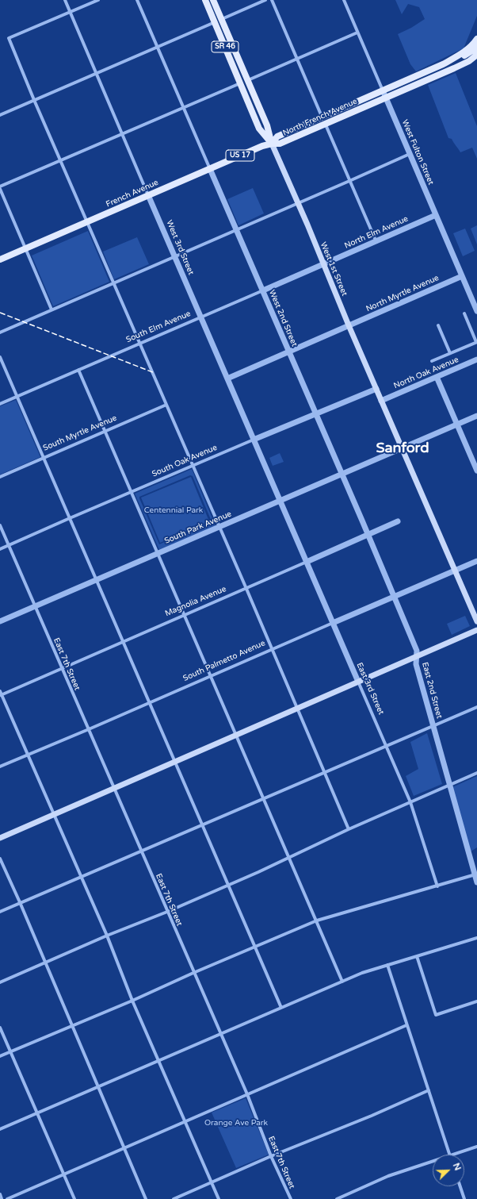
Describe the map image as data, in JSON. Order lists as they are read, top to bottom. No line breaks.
{"streets":{"main road":["SR 46","North French Avenue","US 17","French Avenue","West 1st Street"],"street":["West Fulton Street","North Elm Avenue","West 3rd Street","North Myrtle Avenue","West 2nd Street","South Elm Avenue","North Oak Avenue","South Myrtle Avenue","South Oak Avenue","South Park Avenue","Magnolia Avenue","South Palmetto Avenue","East 7th Street","East 3rd Street","East 2nd Street"]},"crossings":[["North French Avenue","West Fulton Street"],["North French Avenue","French Avenue"],["North French Avenue","West 1st Street"],["West Fulton Street","North Elm Avenue"],["West Fulton Street","North Myrtle Avenue"],["French Avenue","West 3rd Street"],["French Avenue","West 1st Street"],["French Avenue","West 2nd Street"],["North Elm Avenue","West 1st Street"],["North Elm Avenue","South Elm Avenue"],["West 3rd Street","South Elm Avenue"],["West 3rd Street","South Oak Avenue"],["West 3rd Street","South Park Avenue"],["West 3rd Street","East 3rd Street"],["West 1st Street","North Myrtle Avenue"],["West 1st Street","South Elm Avenue"],["West 1st Street","North Oak Avenue"],["West 1st Street","South Oak Avenue"],["West 1st Street","South Park Avenue"],["West 1st Street","South Palmetto Avenue"],["West 2nd Street","South Elm Avenue"],["West 2nd Street","South Oak Avenue"],["West 2nd Street","South Park Avenue"],["West 2nd Street","East 2nd Street"],["South Oak Avenue","East 7th Street"],["South Park Avenue","East 7th Street"],["South Park Avenue","East 3rd Street"],["South Park Avenue","East 2nd Street"],["Magnolia Avenue","East 7th Street"],["Magnolia Avenue","East 3rd Street"],["Magnolia Avenue","East 2nd Street"],["South Palmetto Avenue","East 7th Street"],["South Palmetto Avenue","East 3rd Street"],["South Palmetto Avenue","East 2nd Street"]],"districts":["Sanford"],"parks":["Centennial Park","Orange Ave Park"],"north":"top right"}
